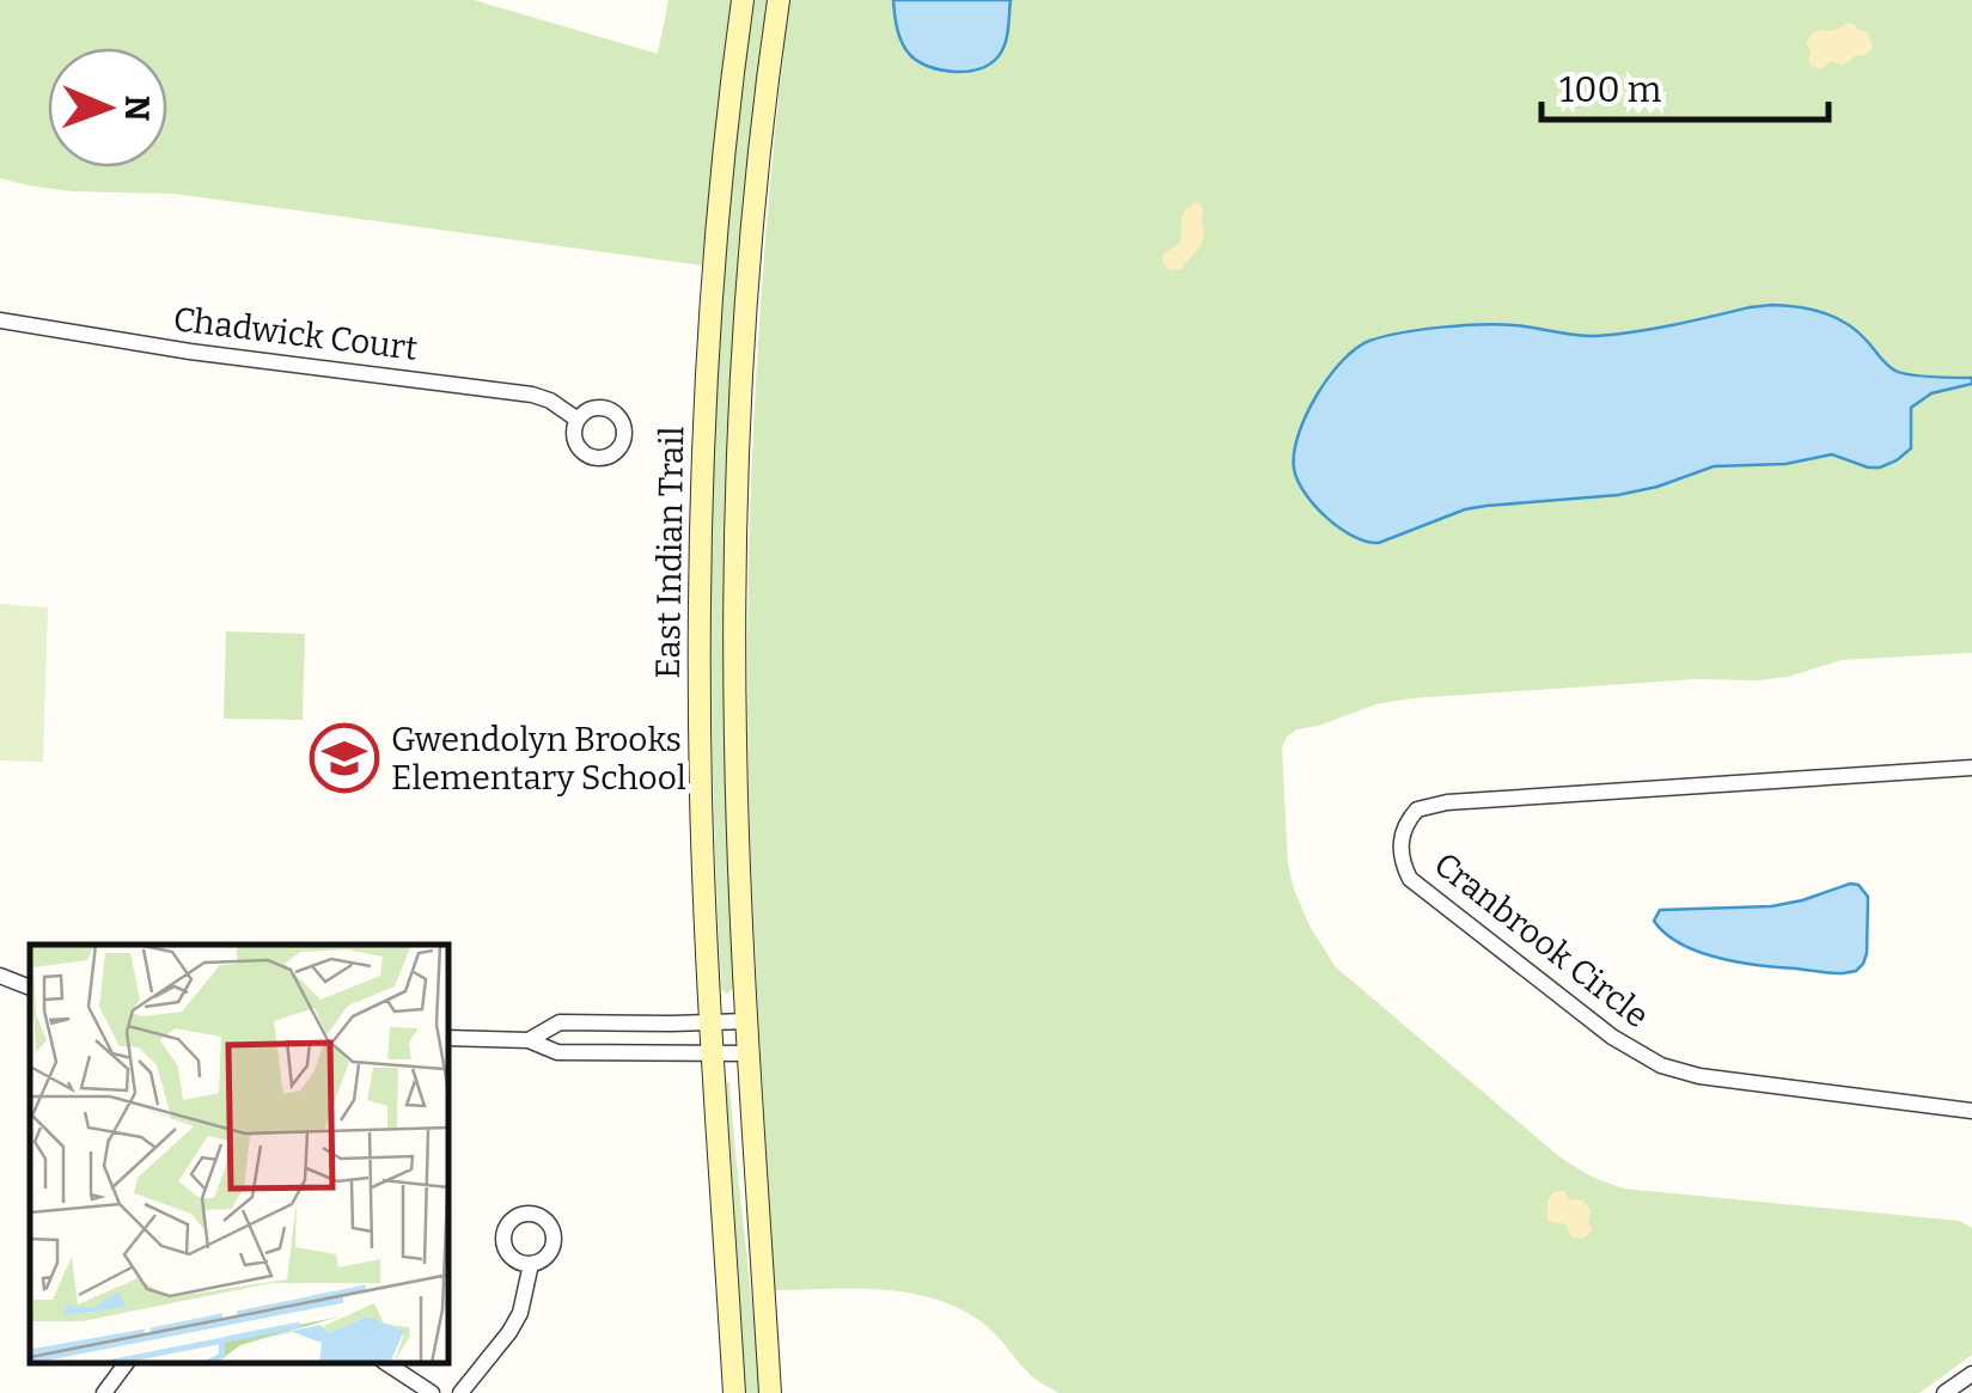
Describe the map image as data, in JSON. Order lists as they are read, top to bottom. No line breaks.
{"streets":{"main road":["East Indian Trail"],"street":["Chadwick Court","Cranbrook Circle"]},"places":{"school or university":["Gwendolyn Brooks Elementary School"]},"scale_bar":"100 m","north":"right"}
